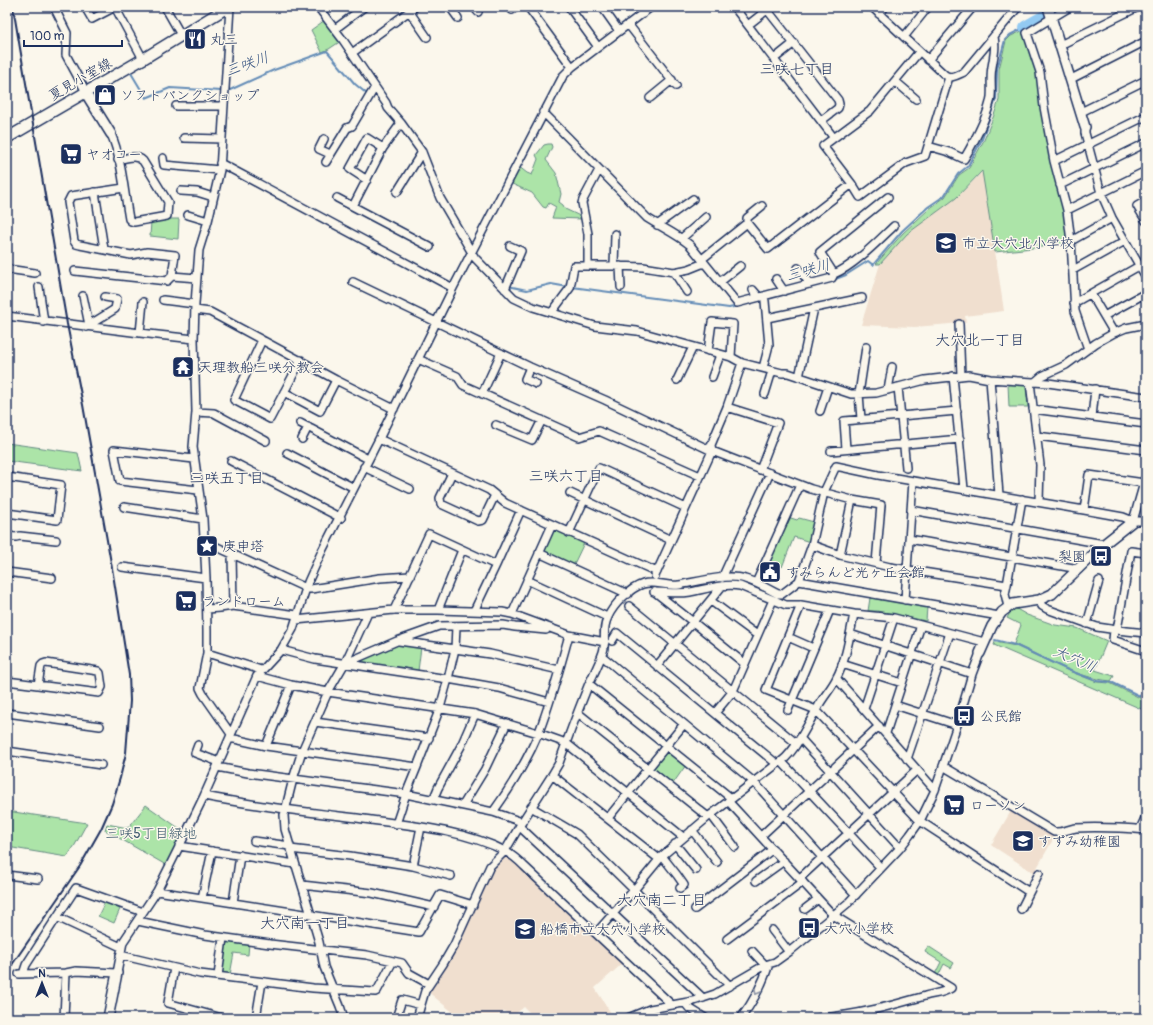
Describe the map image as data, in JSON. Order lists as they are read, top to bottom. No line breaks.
{"streets":{"main road":["夏見小室線"]},"districts":["三咲七丁目","大穴北一丁目","三咲六丁目","三咲五丁目","大穴南二丁目","大穴南一丁目"],"water":["三咲川","大穴川"],"parks":["三咲5丁目緑地"],"places":{"restaurant":["丸三"],"shop":["ソフトバンクショップ"],"supermarket":["ヤオコー","ランドローム","ローソン"],"school or university":["市立大穴北小学校","すずみ幼稚園","船橋市立大穴小学校"],"temple":["天理教船三咲分教会"],"place":["庚申塔"],"bus stop":["梨園","公民館","大穴小学校"],"public building":["すみらんど光ヶ丘会館"]},"scale_bar":"100 m","north":"top"}
